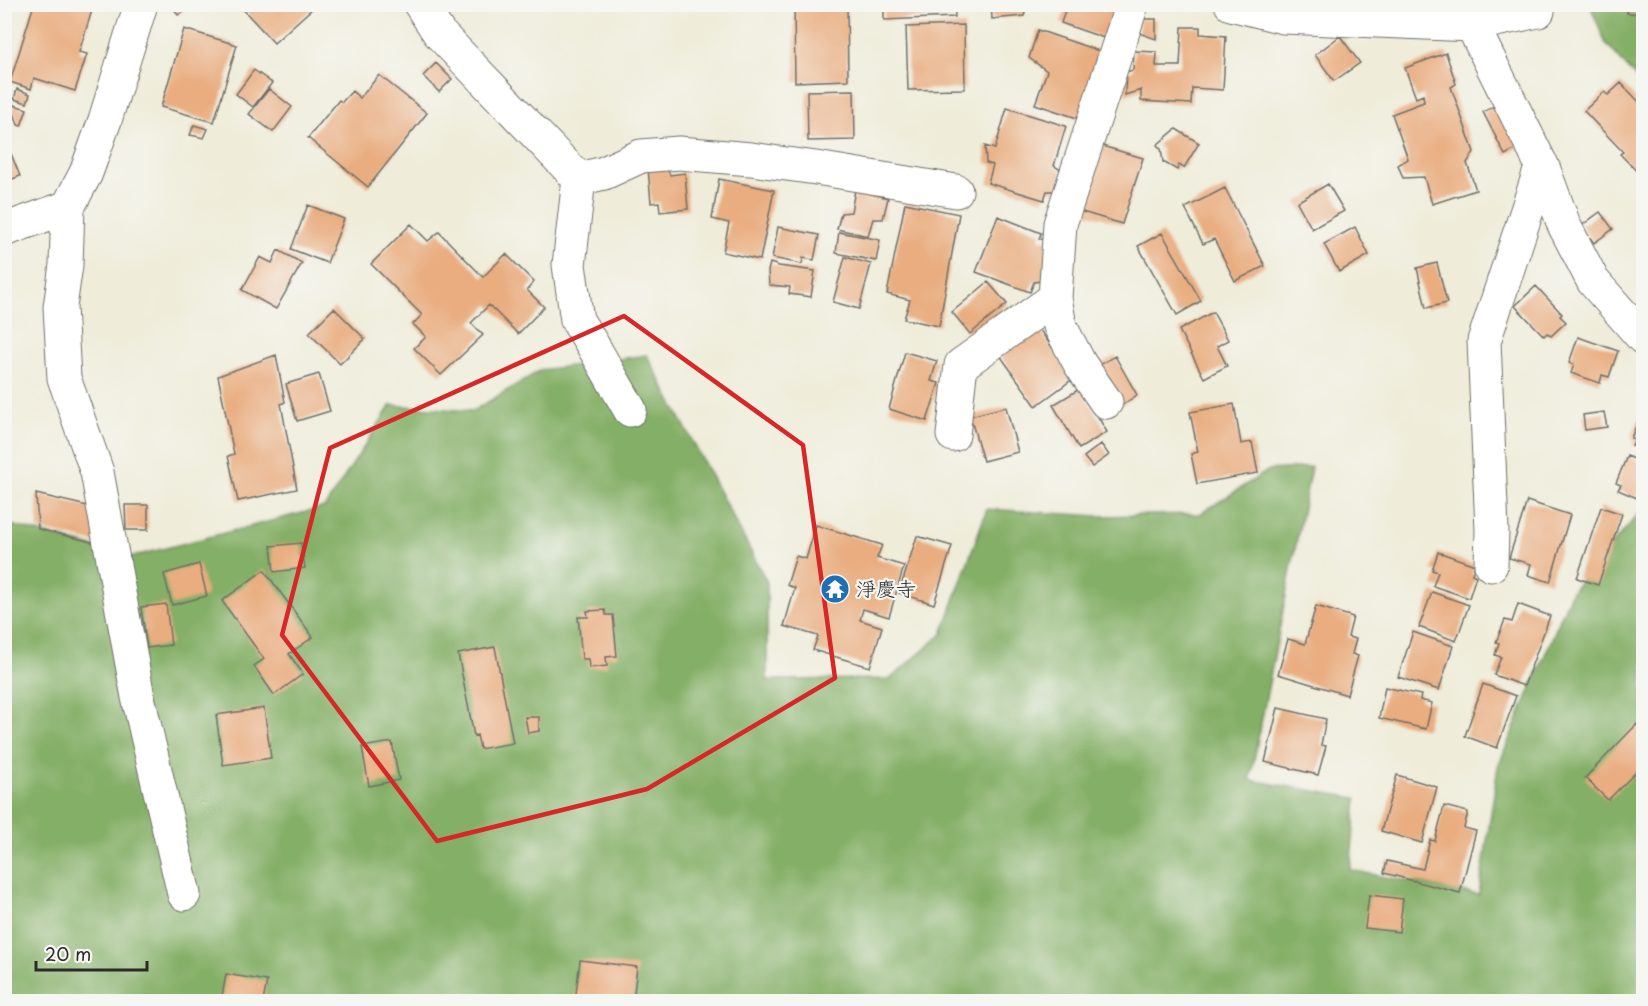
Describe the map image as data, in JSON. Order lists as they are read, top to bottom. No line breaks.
{"places":{"temple":["淨慶寺"]},"scale_bar":"20 m"}
